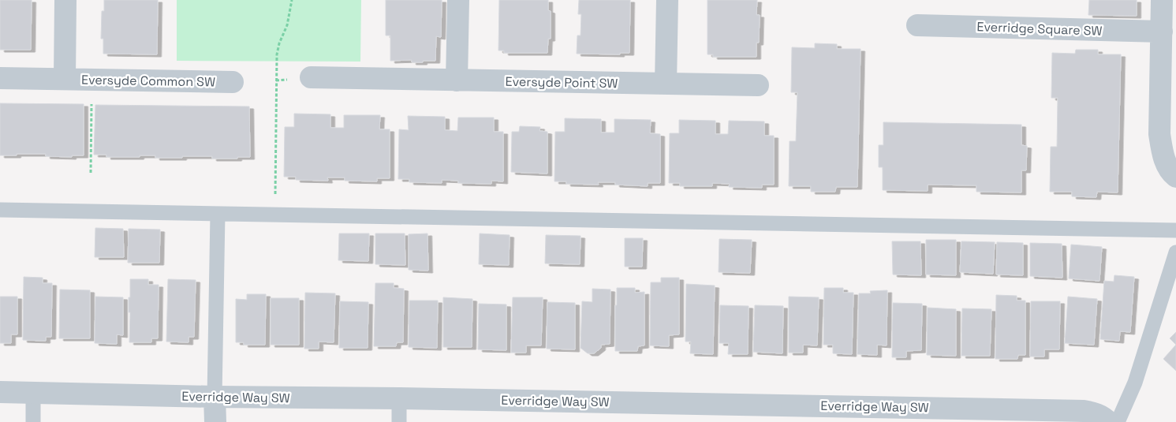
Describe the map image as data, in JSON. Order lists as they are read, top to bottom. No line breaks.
{"streets":{"street":["Everridge Square SW","Eversyde Common SW","Eversyde Point SW","Everridge Way SW"]}}
